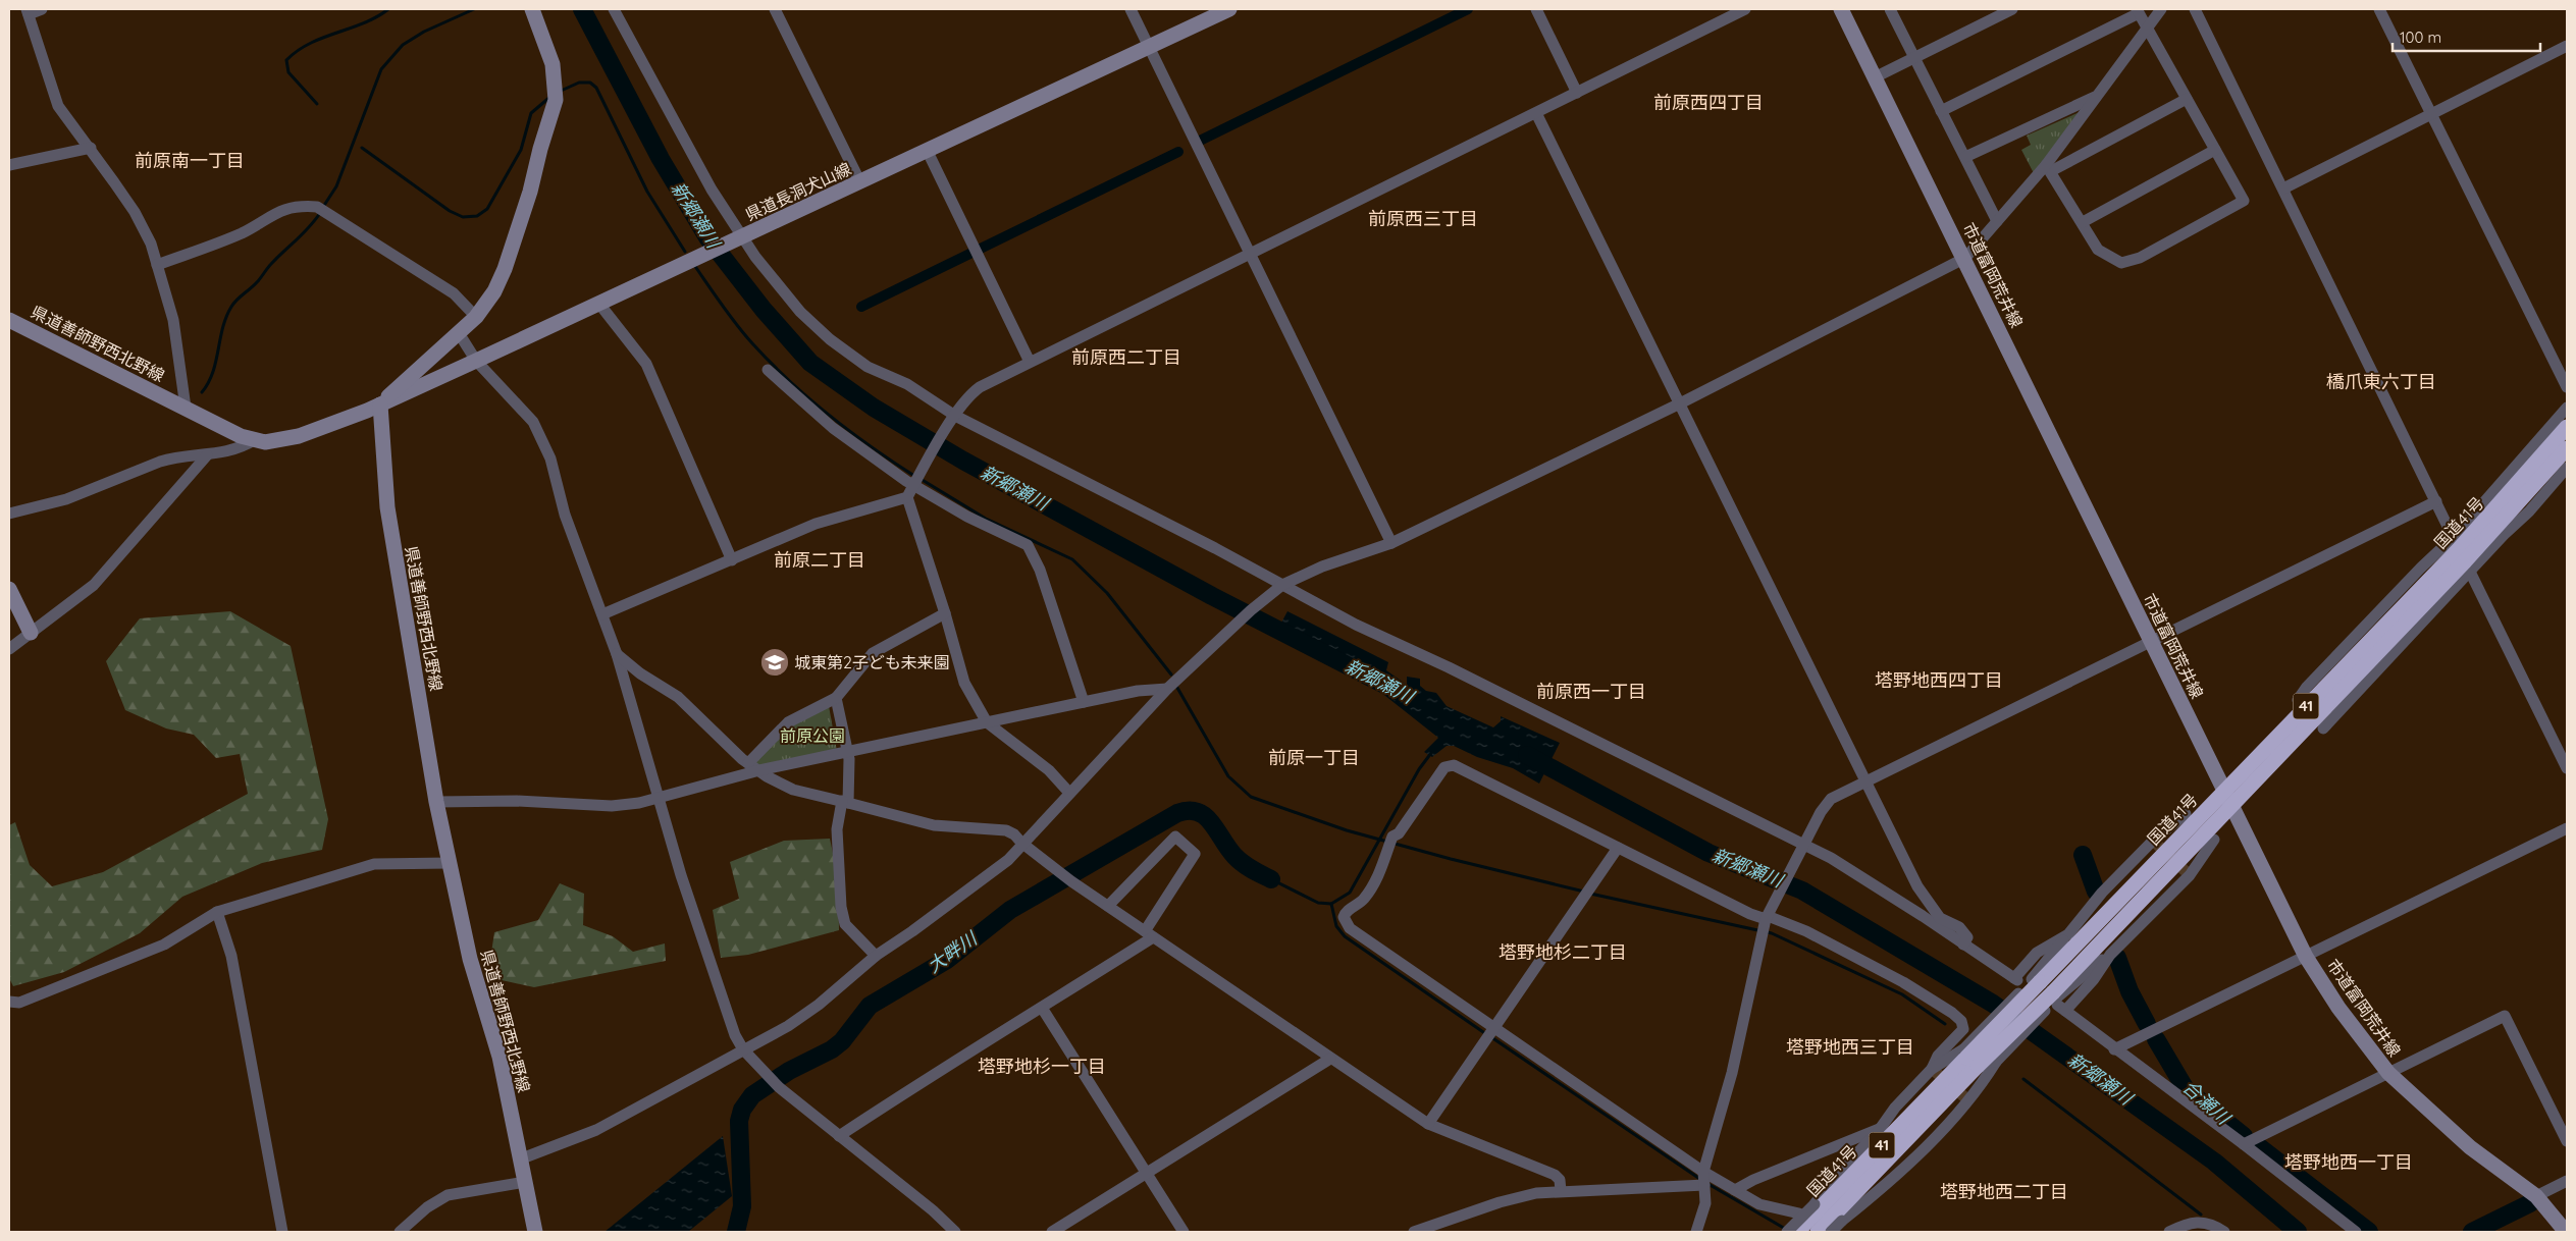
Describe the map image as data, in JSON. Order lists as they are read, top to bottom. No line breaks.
{"streets":{"highway":["国道41号","41"],"main road":["県道長洞犬山線","市道富岡荒井線","県道善師野西北野線"]},"crossings":[["県道長洞犬山線","県道善師野西北野線"],["市道富岡荒井線","国道41号"]],"districts":["前原西四丁目","前原南一丁目","前原西三丁目","前原西二丁目","橋爪東六丁目","前原二丁目","塔野地西四丁目","前原西一丁目","前原一丁目","塔野地杉二丁目","塔野地西三丁目","塔野地杉一丁目","塔野地西一丁目","塔野地西二丁目"],"water":["新郷瀬川","大畔川","合瀬川"],"parks":["前原公園"],"places":{"school or university":["城東第2子ども未来園"]},"scale_bar":"100 m"}
